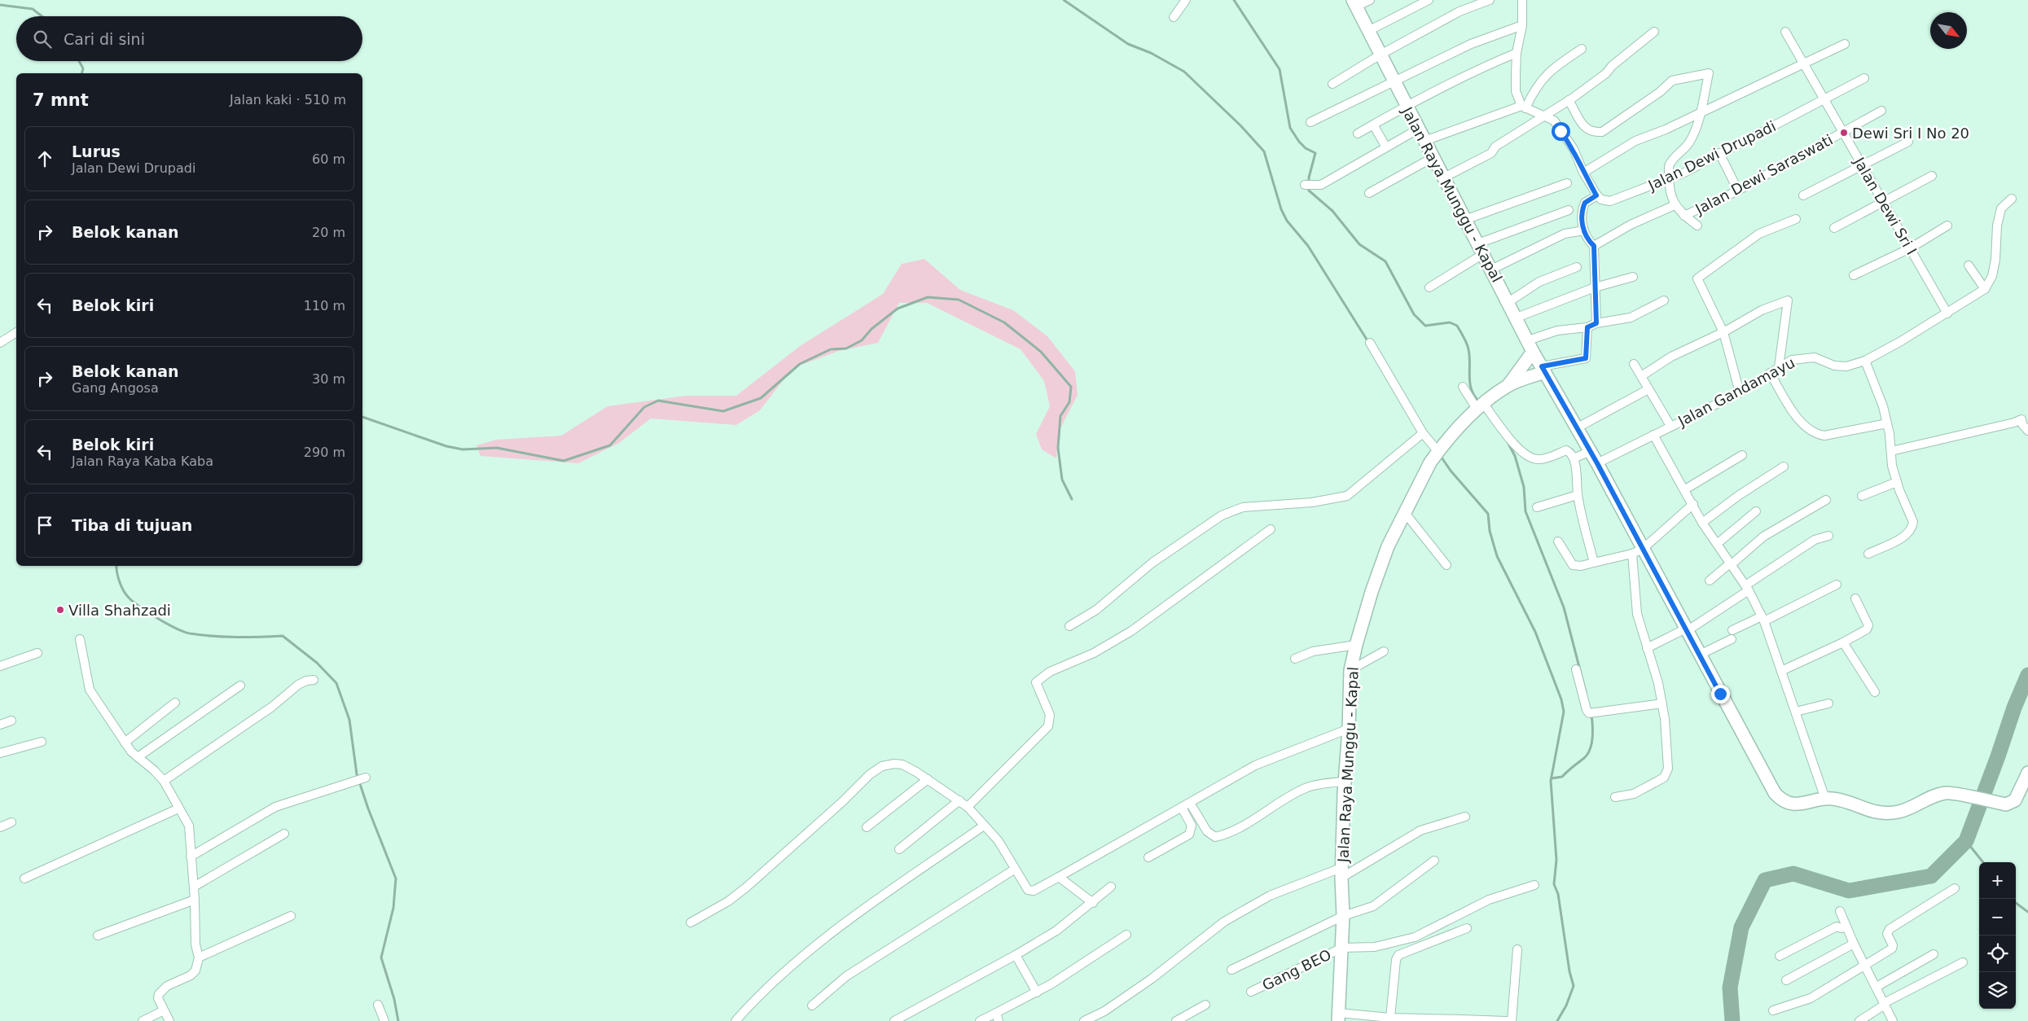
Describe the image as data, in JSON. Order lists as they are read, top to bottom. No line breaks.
{"streets":{"street":["Jalan Dewi Drupadi","Jalan Dewi Saraswati","Jalan Raya Munggu - Kapal","Jalan Dewi Sri I","Jalan Gandamayu","Gang BEO"]},"crossings":[["Jalan Dewi Drupadi","Jalan Dewi Sri I"],["Jalan Dewi Saraswati","Jalan Dewi Sri I"],["Jalan Raya Munggu - Kapal","Gang BEO"],["Jalan Dewi Sri I","Jalan Gandamayu"]],"places":["Dewi Sri I No 20","Villa Shahzadi"],"north":"bottom right","page":{"search":"Cari di sini","heading":["7 mnt","Jalan kaki · 510 m"],"list":[["Lurus","Jalan Dewi Drupadi","60 m"],["Belok kanan","20 m"],["Belok kiri","110 m"],["Belok kanan","Gang Angosa","30 m"],["Belok kiri","Jalan Raya Kaba Kaba","290 m"],"Tiba di tujuan"],"map_buttons":["+","−"]}}
